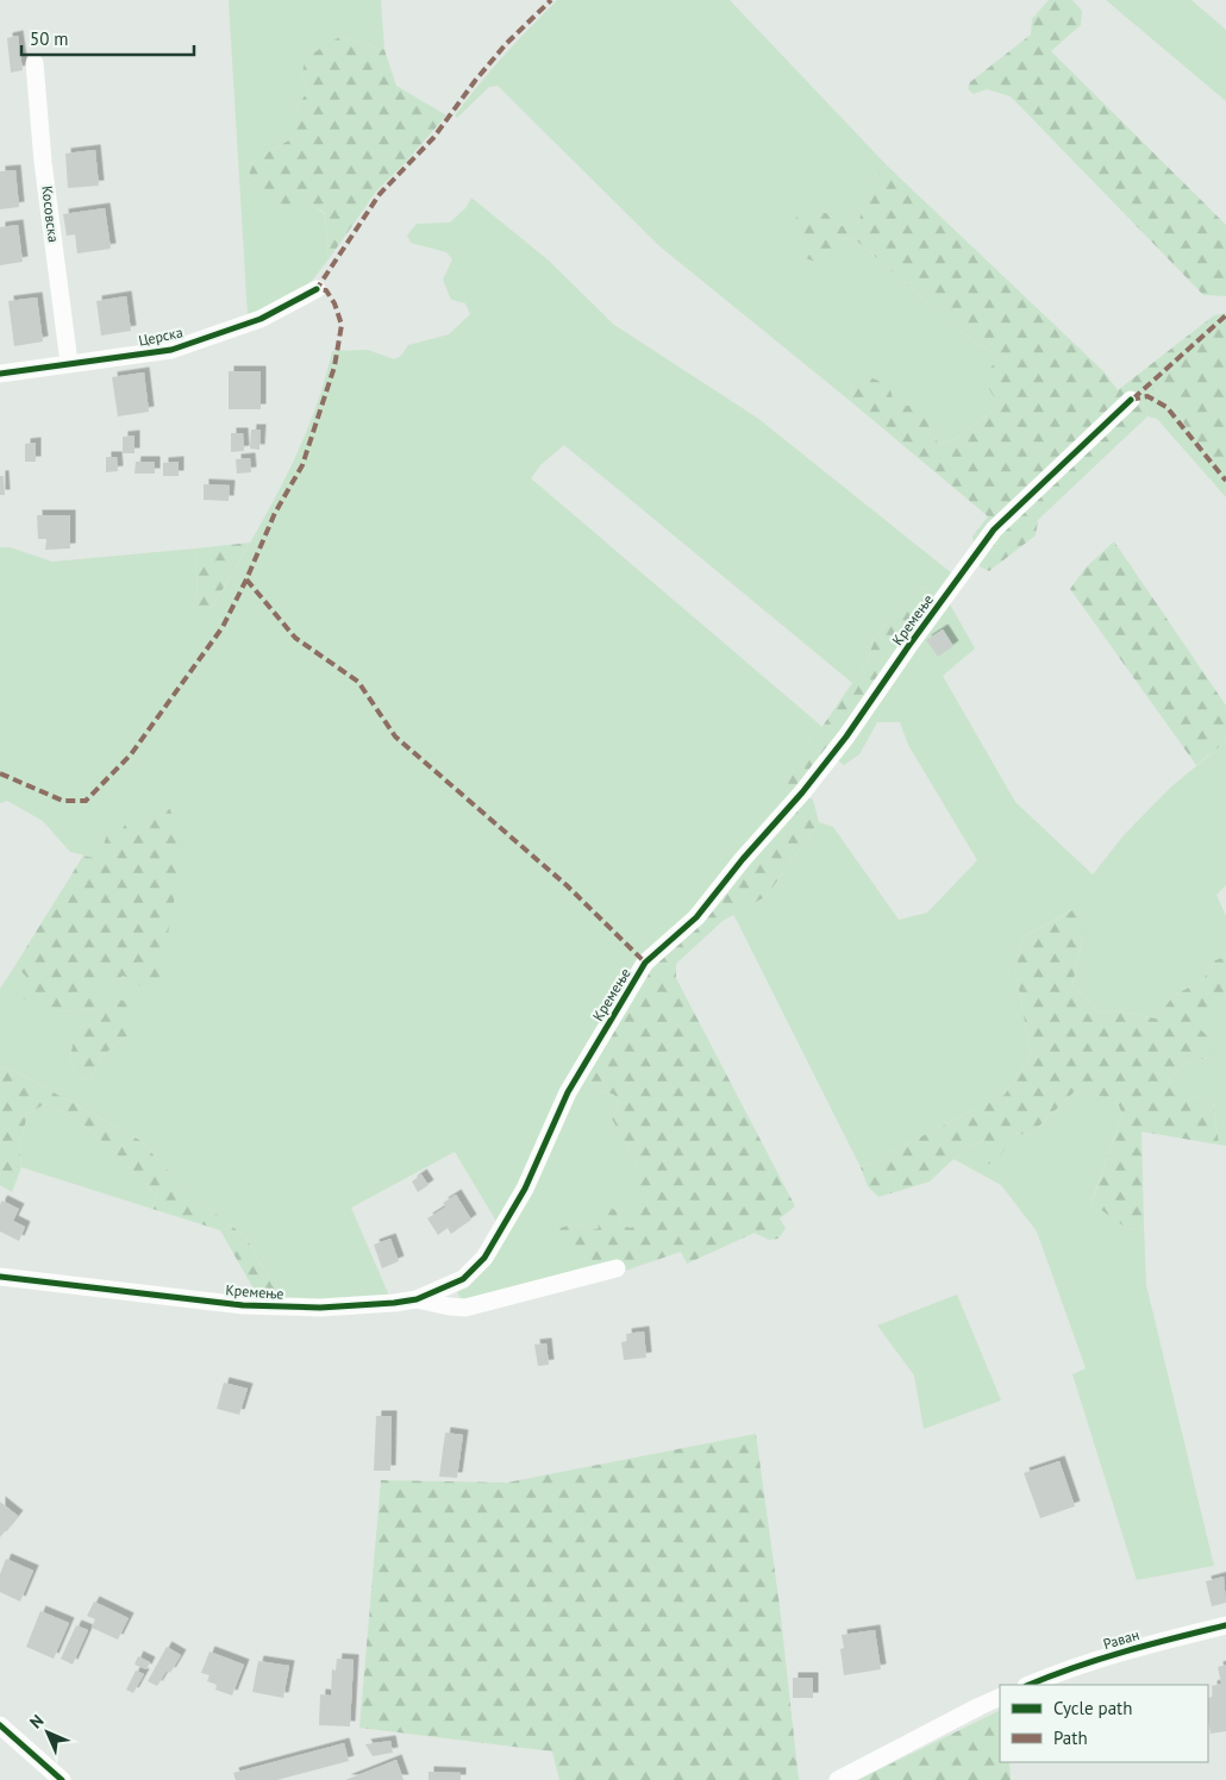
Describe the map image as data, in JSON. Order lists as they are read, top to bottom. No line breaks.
{"streets":{"street":["Косовска","Церска","Кремење","Раван"]},"crossings":[["Косовска","Церска"]],"legend":["Cycle path","Path"],"scale_bar":"50 m","north":"top left"}
